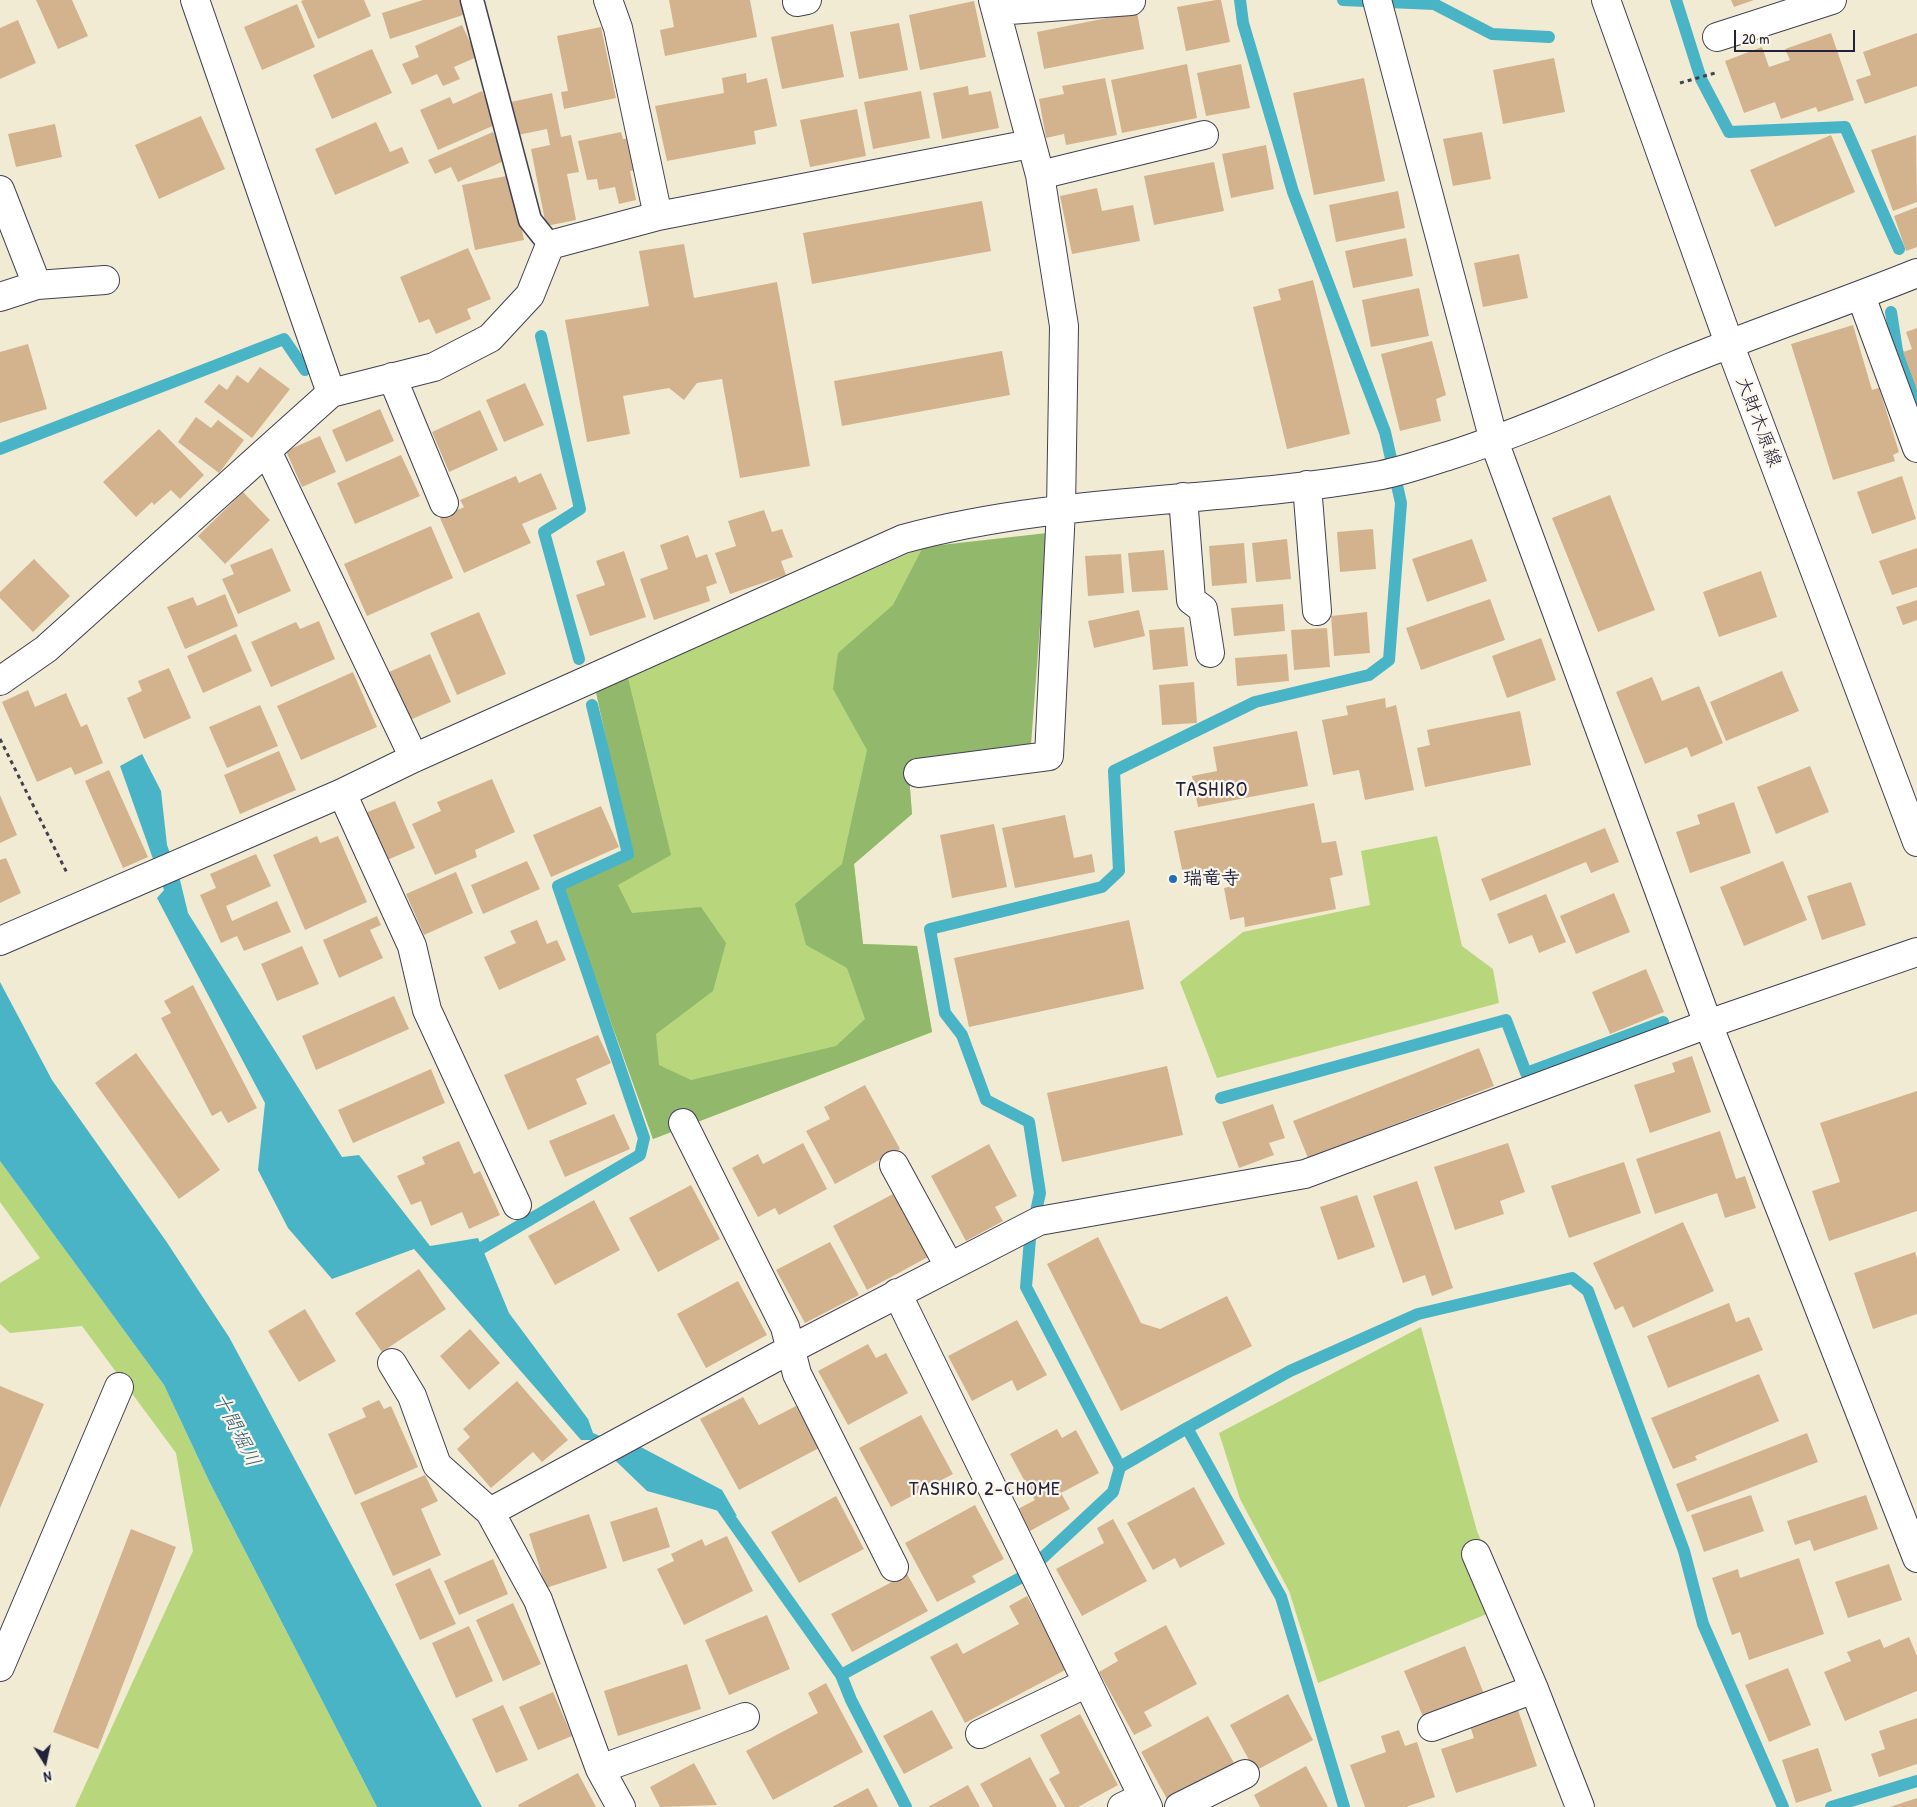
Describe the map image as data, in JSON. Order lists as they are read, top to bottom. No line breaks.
{"streets":{"street":["大財木原線"]},"districts":["TASHIRO","TASHIRO 2-CHOME"],"water":["十間堀川"],"places":["瑞竜寺"],"scale_bar":"20 m","north":"bottom"}
